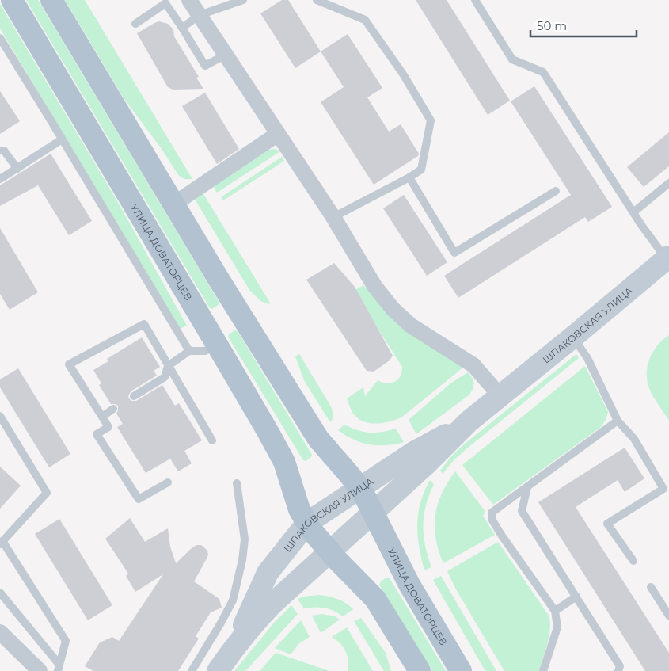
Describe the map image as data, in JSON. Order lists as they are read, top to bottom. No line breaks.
{"streets":{"main road":["УЛИЦА ДОВАТОРЦЕВ","ШПАКОВСКАЯ УЛИЦА"]},"crossings":[["УЛИЦА ДОВАТОРЦЕВ","ШПАКОВСКАЯ УЛИЦА"]],"scale_bar":"50 m"}
